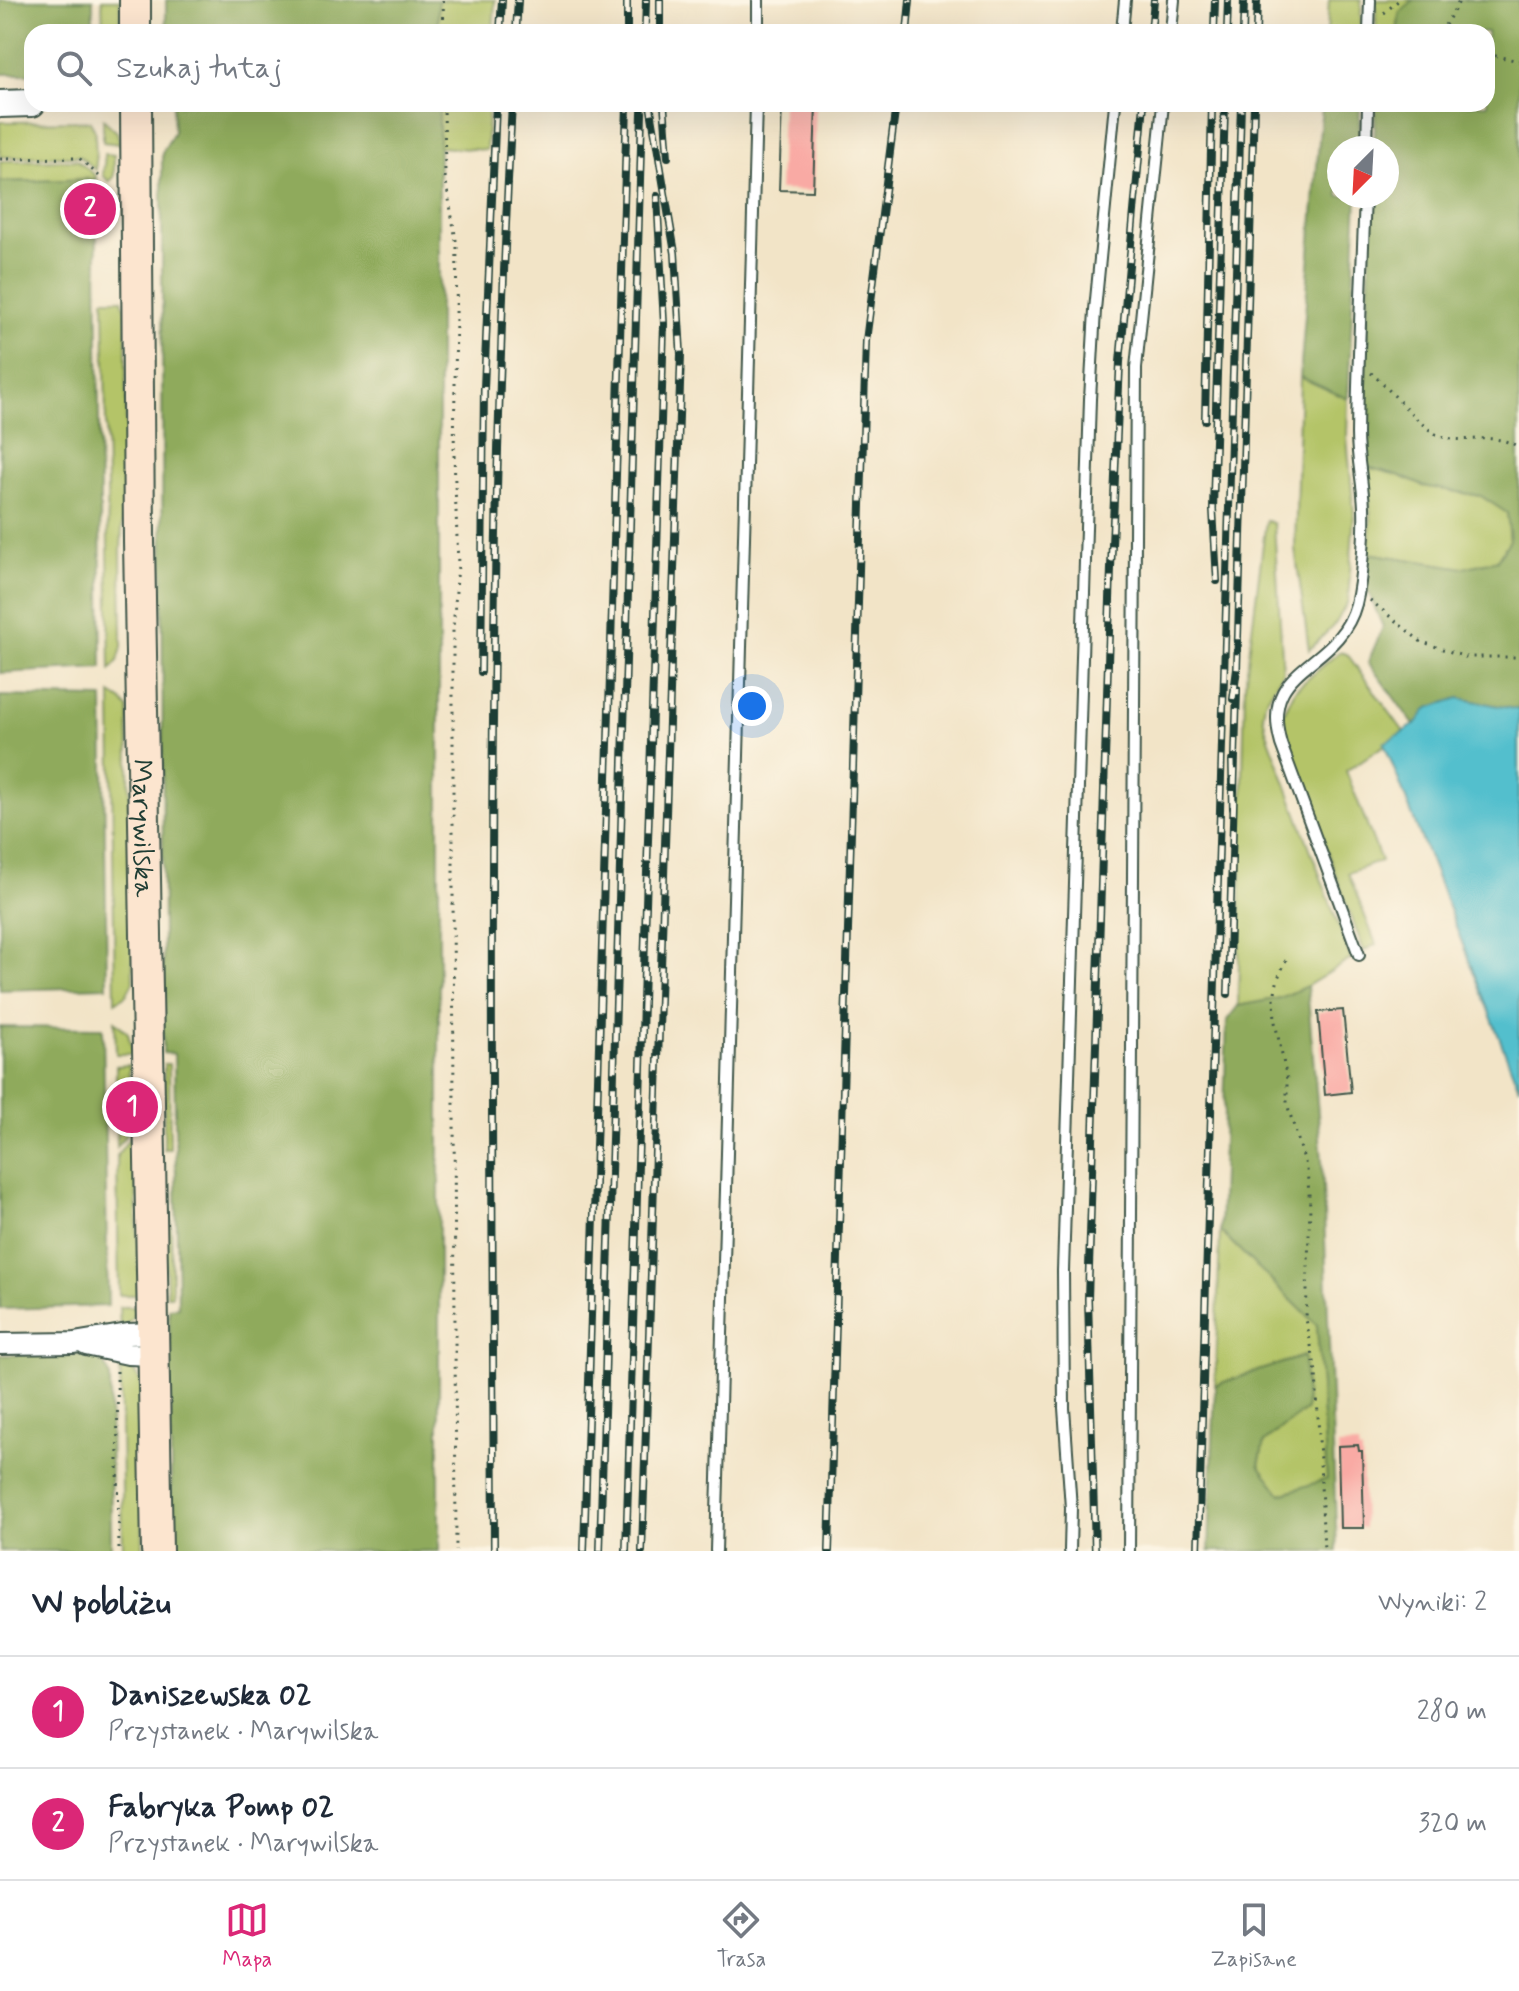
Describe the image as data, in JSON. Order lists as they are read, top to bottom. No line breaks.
{"streets":{"main road":["Marywilska"]},"north":"bottom left","page":{"search":"Szukaj tutaj","pins":["2","1"],"heading":["W pobliżu","Wyniki: 2"],"list":[{"mark":"1","name":"Daniszewska 02","note":"Przystanek · Marywilska","value":"280 m"},{"mark":"2","name":"Fabryka Pomp 02","note":"Przystanek · Marywilska","value":"320 m"}],"nav":["Mapa","Trasa","Zapisane"]}}
